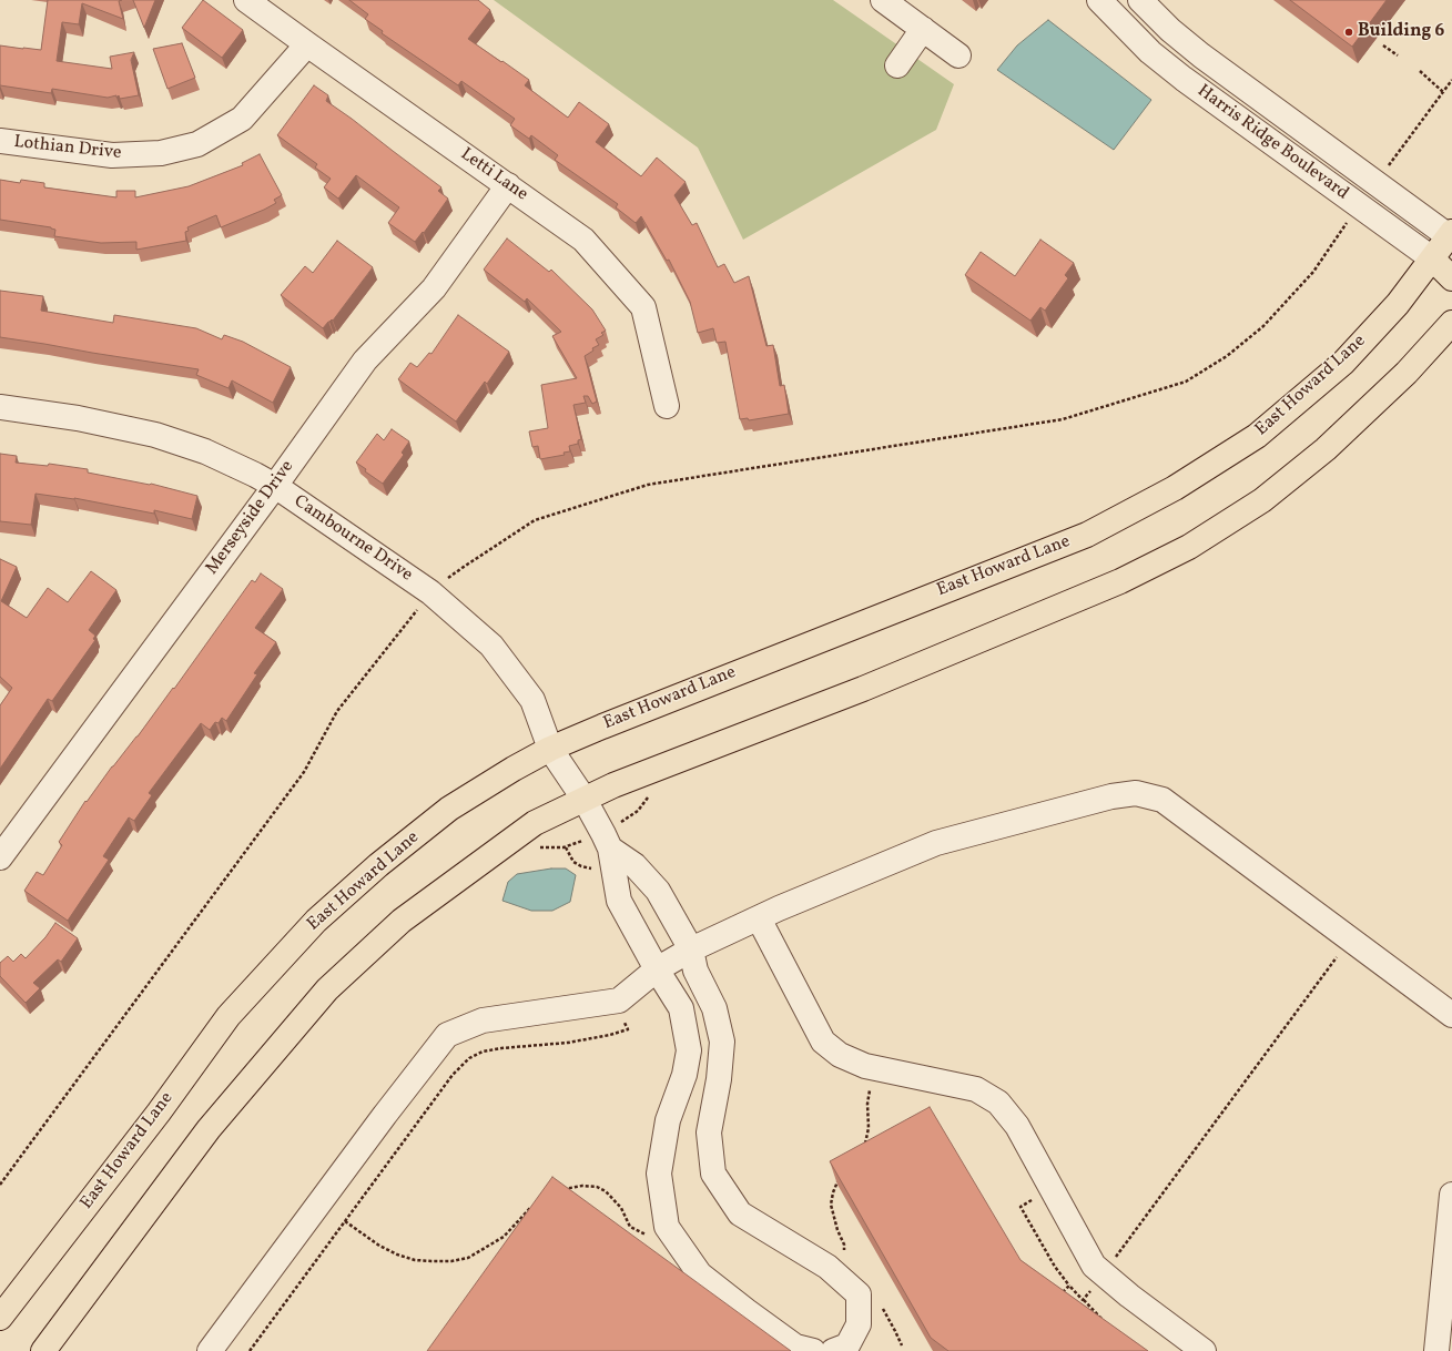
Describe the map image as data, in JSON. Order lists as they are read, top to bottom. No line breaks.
{"streets":{"main road":["Harris Ridge Boulevard","East Howard Lane"],"street":["Lothian Drive","Letti Lane","Merseyside Drive","Cambourne Drive"]},"crossings":[["Harris Ridge Boulevard","East Howard Lane"],["Lothian Drive","Letti Lane"],["Letti Lane","Merseyside Drive"],["East Howard Lane","Cambourne Drive"],["Merseyside Drive","Cambourne Drive"]],"places":["Building 6"]}
